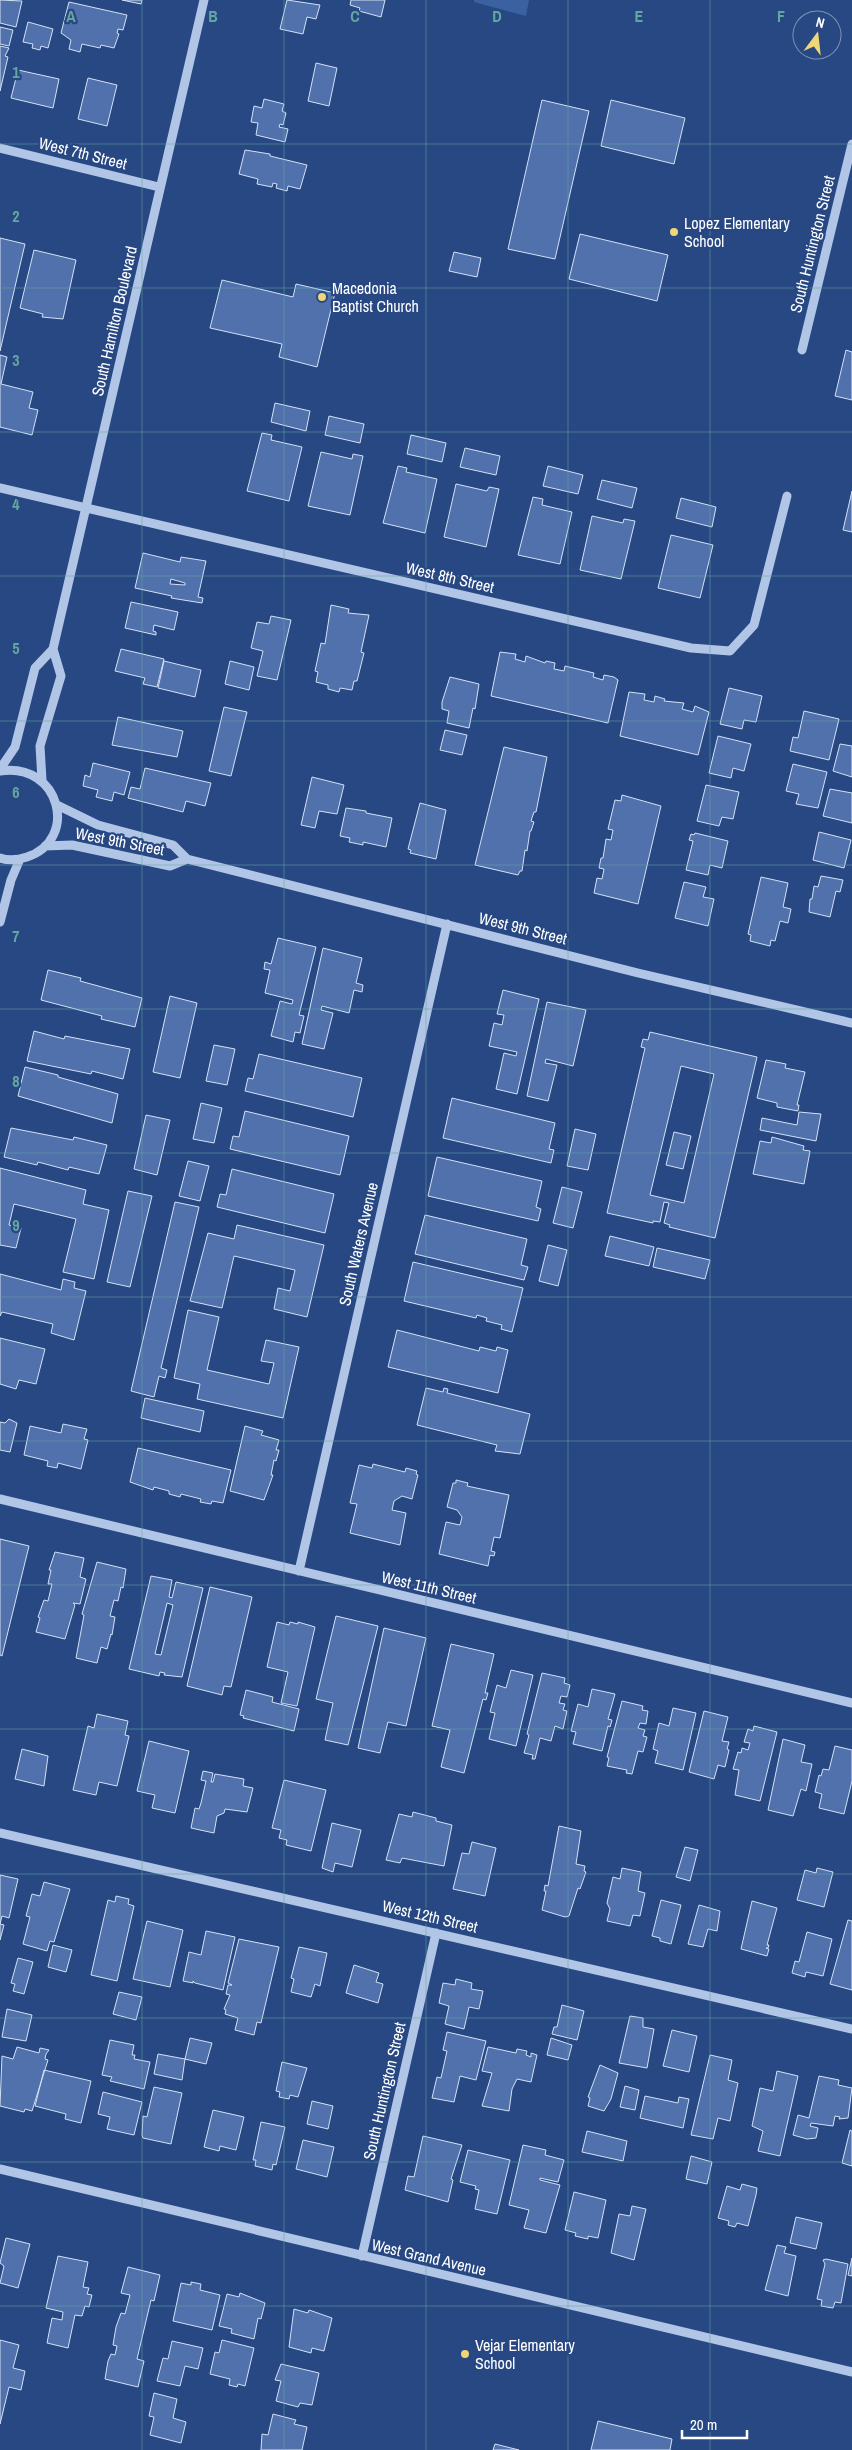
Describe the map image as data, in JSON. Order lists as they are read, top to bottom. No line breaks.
{"streets":{"street":["West 7th Street","South Huntington Street","South Hamilton Boulevard","West 8th Street","West 9th Street","South Waters Avenue","West 11th Street","West 12th Street","West Grand Avenue"]},"crossings":[["West 7th Street","South Hamilton Boulevard"],["South Huntington Street","West 12th Street"],["South Huntington Street","West Grand Avenue"],["South Hamilton Boulevard","West 8th Street"],["West 9th Street","South Waters Avenue"],["South Waters Avenue","West 11th Street"]],"places":["Lopez Elementary School","Macedonia Baptist Church","Vejar Elementary School"],"scale_bar":"20 m","north":"top","grid":{"columns":["A","B","C","D","E","F"],"rows":["1","2","3","4","5","6","7","8","9"]}}
